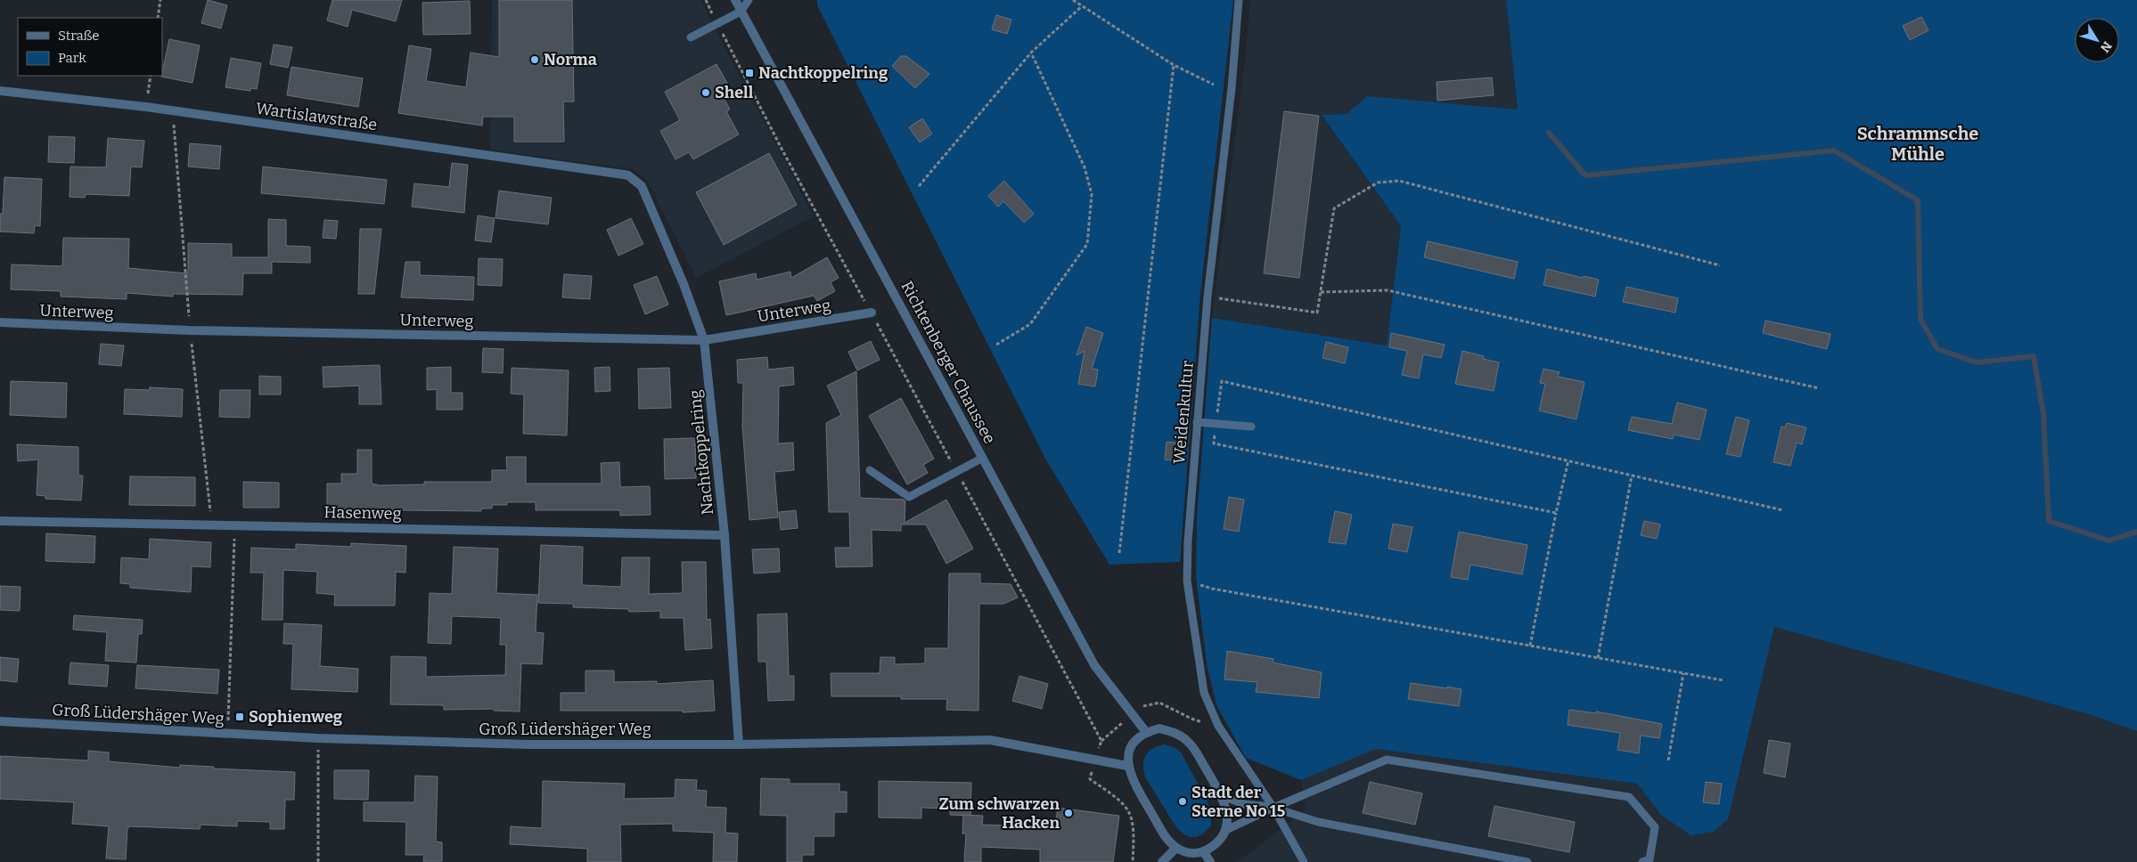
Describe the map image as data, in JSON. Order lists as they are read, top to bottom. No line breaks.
{"streets":{"street":["Wartislawstraße","Unterweg","Richtenberger Chaussee","Nachtkoppelring","Hasenweg","Groß Lüdershäger Weg"],"lane":["Weidenkultur"]},"crossings":[["Wartislawstraße","Nachtkoppelring"],["Unterweg","Nachtkoppelring"],["Nachtkoppelring","Hasenweg"],["Nachtkoppelring","Groß Lüdershäger Weg"]],"districts":["Schrammsche Mühle"],"places":{"other":["Norma","Shell","Stadt der Sterne No 15","Zum schwarzen Hacken"],"transit":["Nachtkoppelring","Sophienweg"]},"legend":["Straße","Park"],"north":"bottom right"}
